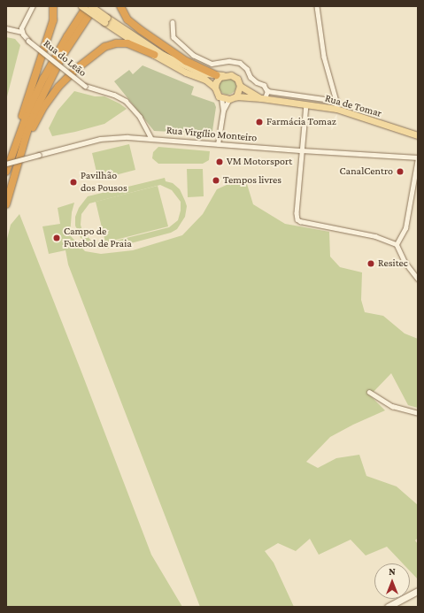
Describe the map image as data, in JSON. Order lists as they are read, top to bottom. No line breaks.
{"streets":{"main road":["Rua de Tomar"],"street":["Rua do Leão","Rua Virgílio Monteiro"]},"crossings":[["Rua do Leão","Rua Virgílio Monteiro"]],"places":["Farmácia Tomaz","VM Motorsport","CanalCentro","Tempos livres","Pavilhão dos Pousos","Campo de Futebol de Praia","Resitec"],"north":"top"}
